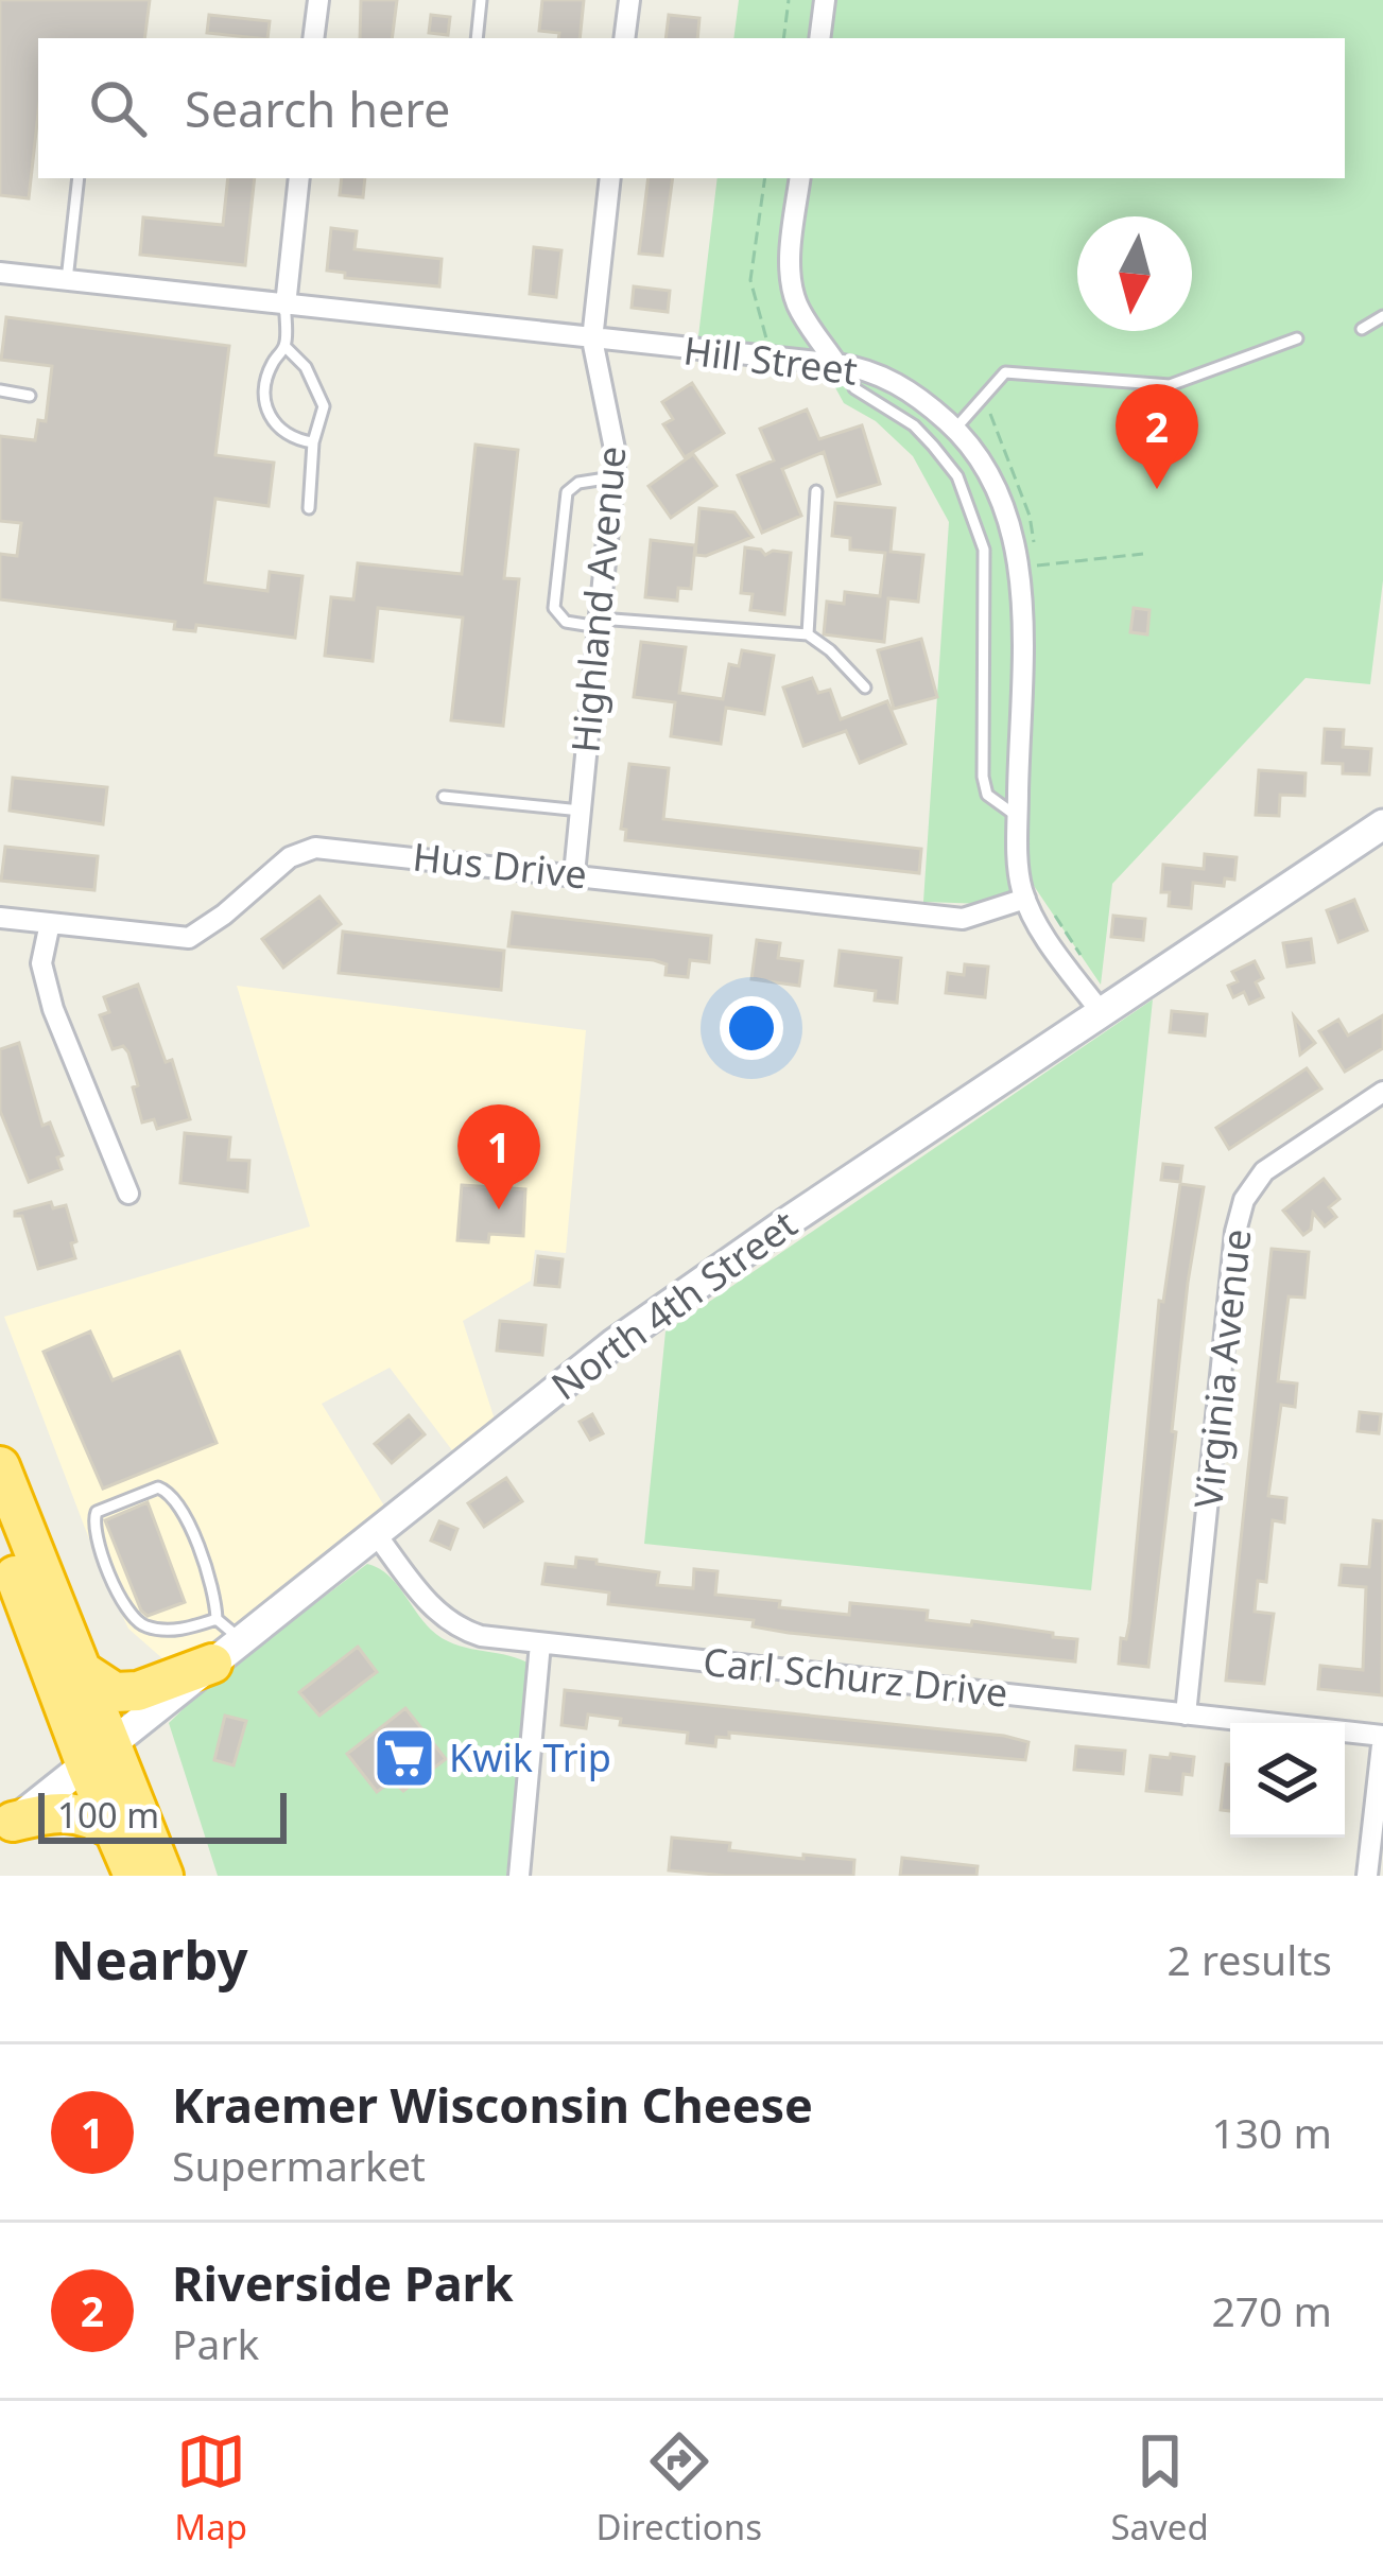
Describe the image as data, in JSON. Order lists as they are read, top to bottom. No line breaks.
{"streets":{"street":["Hill Street","Highland Avenue","Hus Drive","North 4th Street","Virginia Avenue","Carl Schurz Drive"]},"crossings":[["Hill Street","Highland Avenue"],["Hill Street","Hus Drive"],["Hill Street","North 4th Street"],["Highland Avenue","Hus Drive"],["North 4th Street","Carl Schurz Drive"],["Virginia Avenue","Carl Schurz Drive"]],"places":{"supermarket":["Kwik Trip"]},"scale_bar":"100 m","north":"bottom","page":{"search":"Search here","pins":["2","1"],"scale":"100 m","heading":["Nearby","2 results"],"list":[{"mark":"1","name":"Kraemer Wisconsin Cheese","note":"Supermarket","value":"130 m"},{"mark":"2","name":"Riverside Park","note":"Park","value":"270 m"}],"nav":["Map","Directions","Saved"]}}
